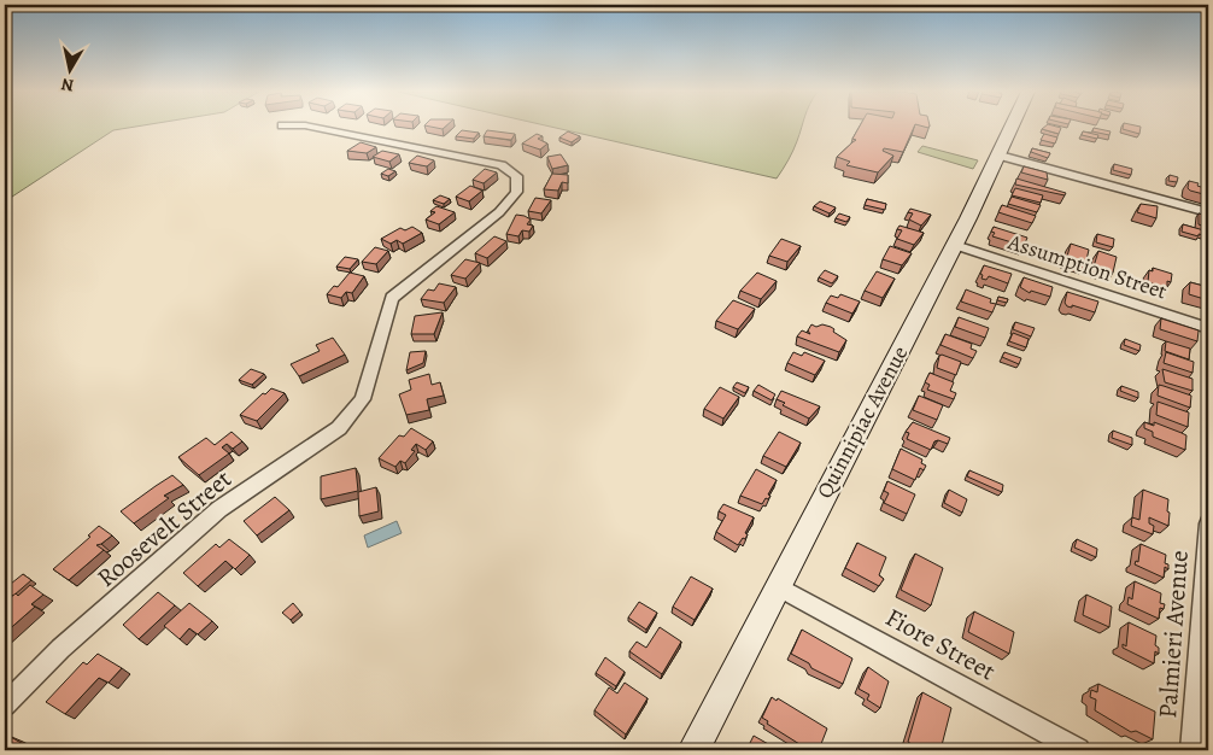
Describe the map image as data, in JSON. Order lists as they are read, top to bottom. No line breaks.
{"streets":{"main road":["Quinnipiac Avenue"],"street":["Assumption Street","Roosevelt Street","Palmieri Avenue","Fiore Street"]},"crossings":[["Assumption Street","Quinnipiac Avenue"],["Quinnipiac Avenue","Fiore Street"]],"north":"bottom"}
